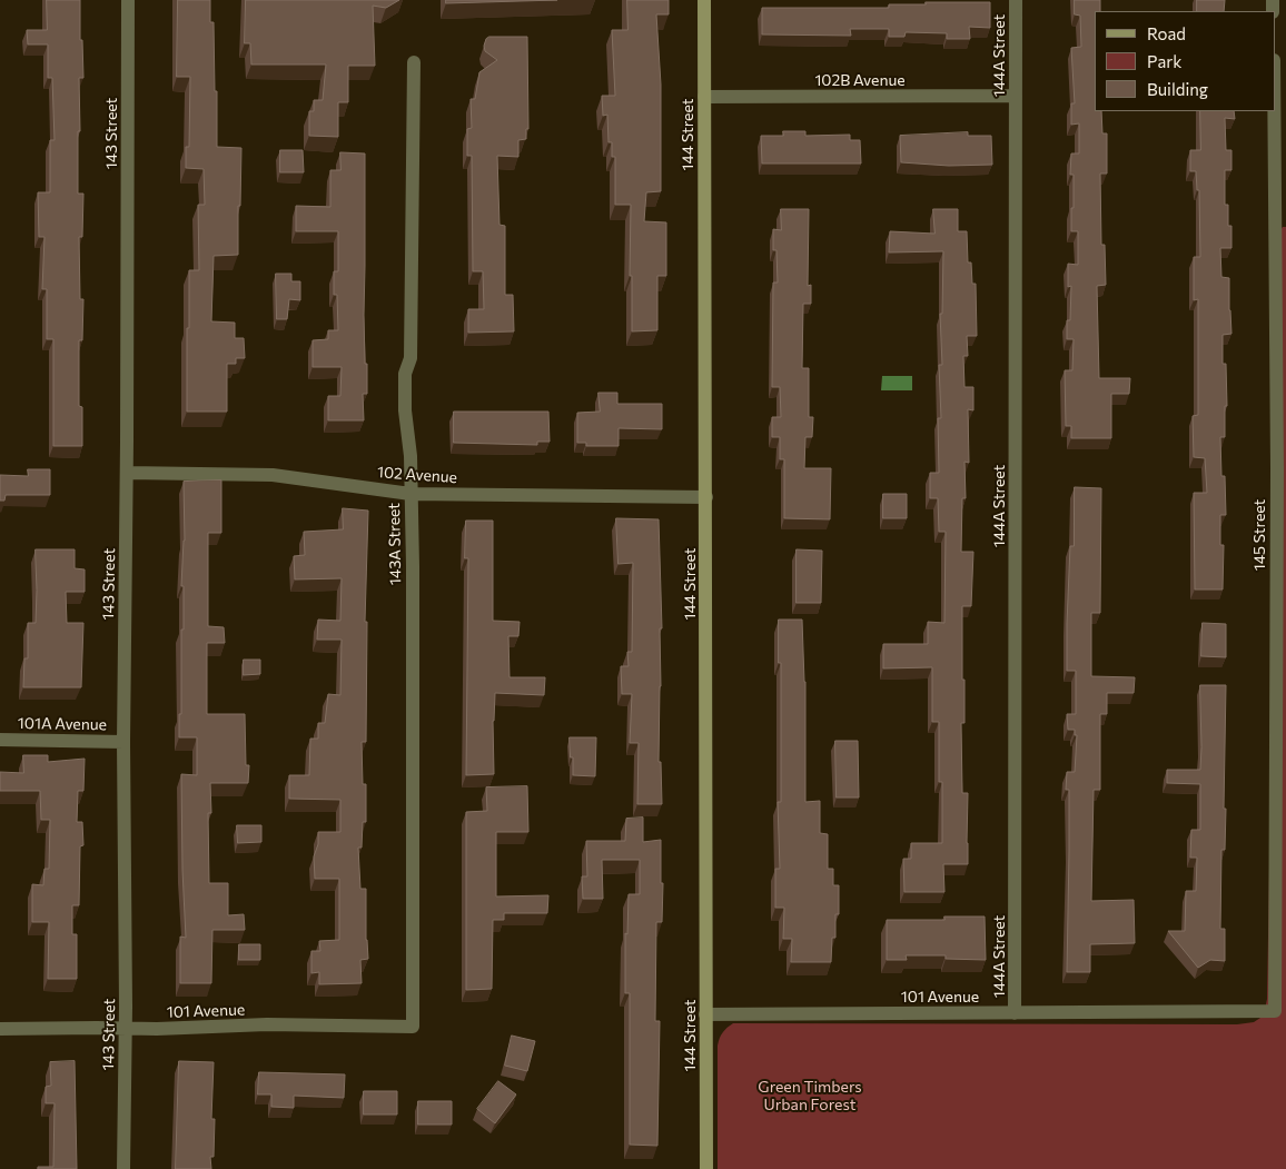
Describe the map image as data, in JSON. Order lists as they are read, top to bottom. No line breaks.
{"streets":{"main road":["144 Street"],"street":["144A Street","102B Avenue","143 Street","102 Avenue","145 Street","143A Street","101A Avenue","101 Avenue"]},"crossings":[["144A Street","102B Avenue"],["144A Street","101 Avenue"],["102B Avenue","144 Street"],["143 Street","102 Avenue"],["143 Street","101A Avenue"],["143 Street","101 Avenue"],["144 Street","102 Avenue"],["144 Street","101 Avenue"],["102 Avenue","143A Street"],["145 Street","101 Avenue"],["143A Street","101 Avenue"]],"parks":["Green Timbers Urban Forest"],"legend":["Road","Park","Building"]}
